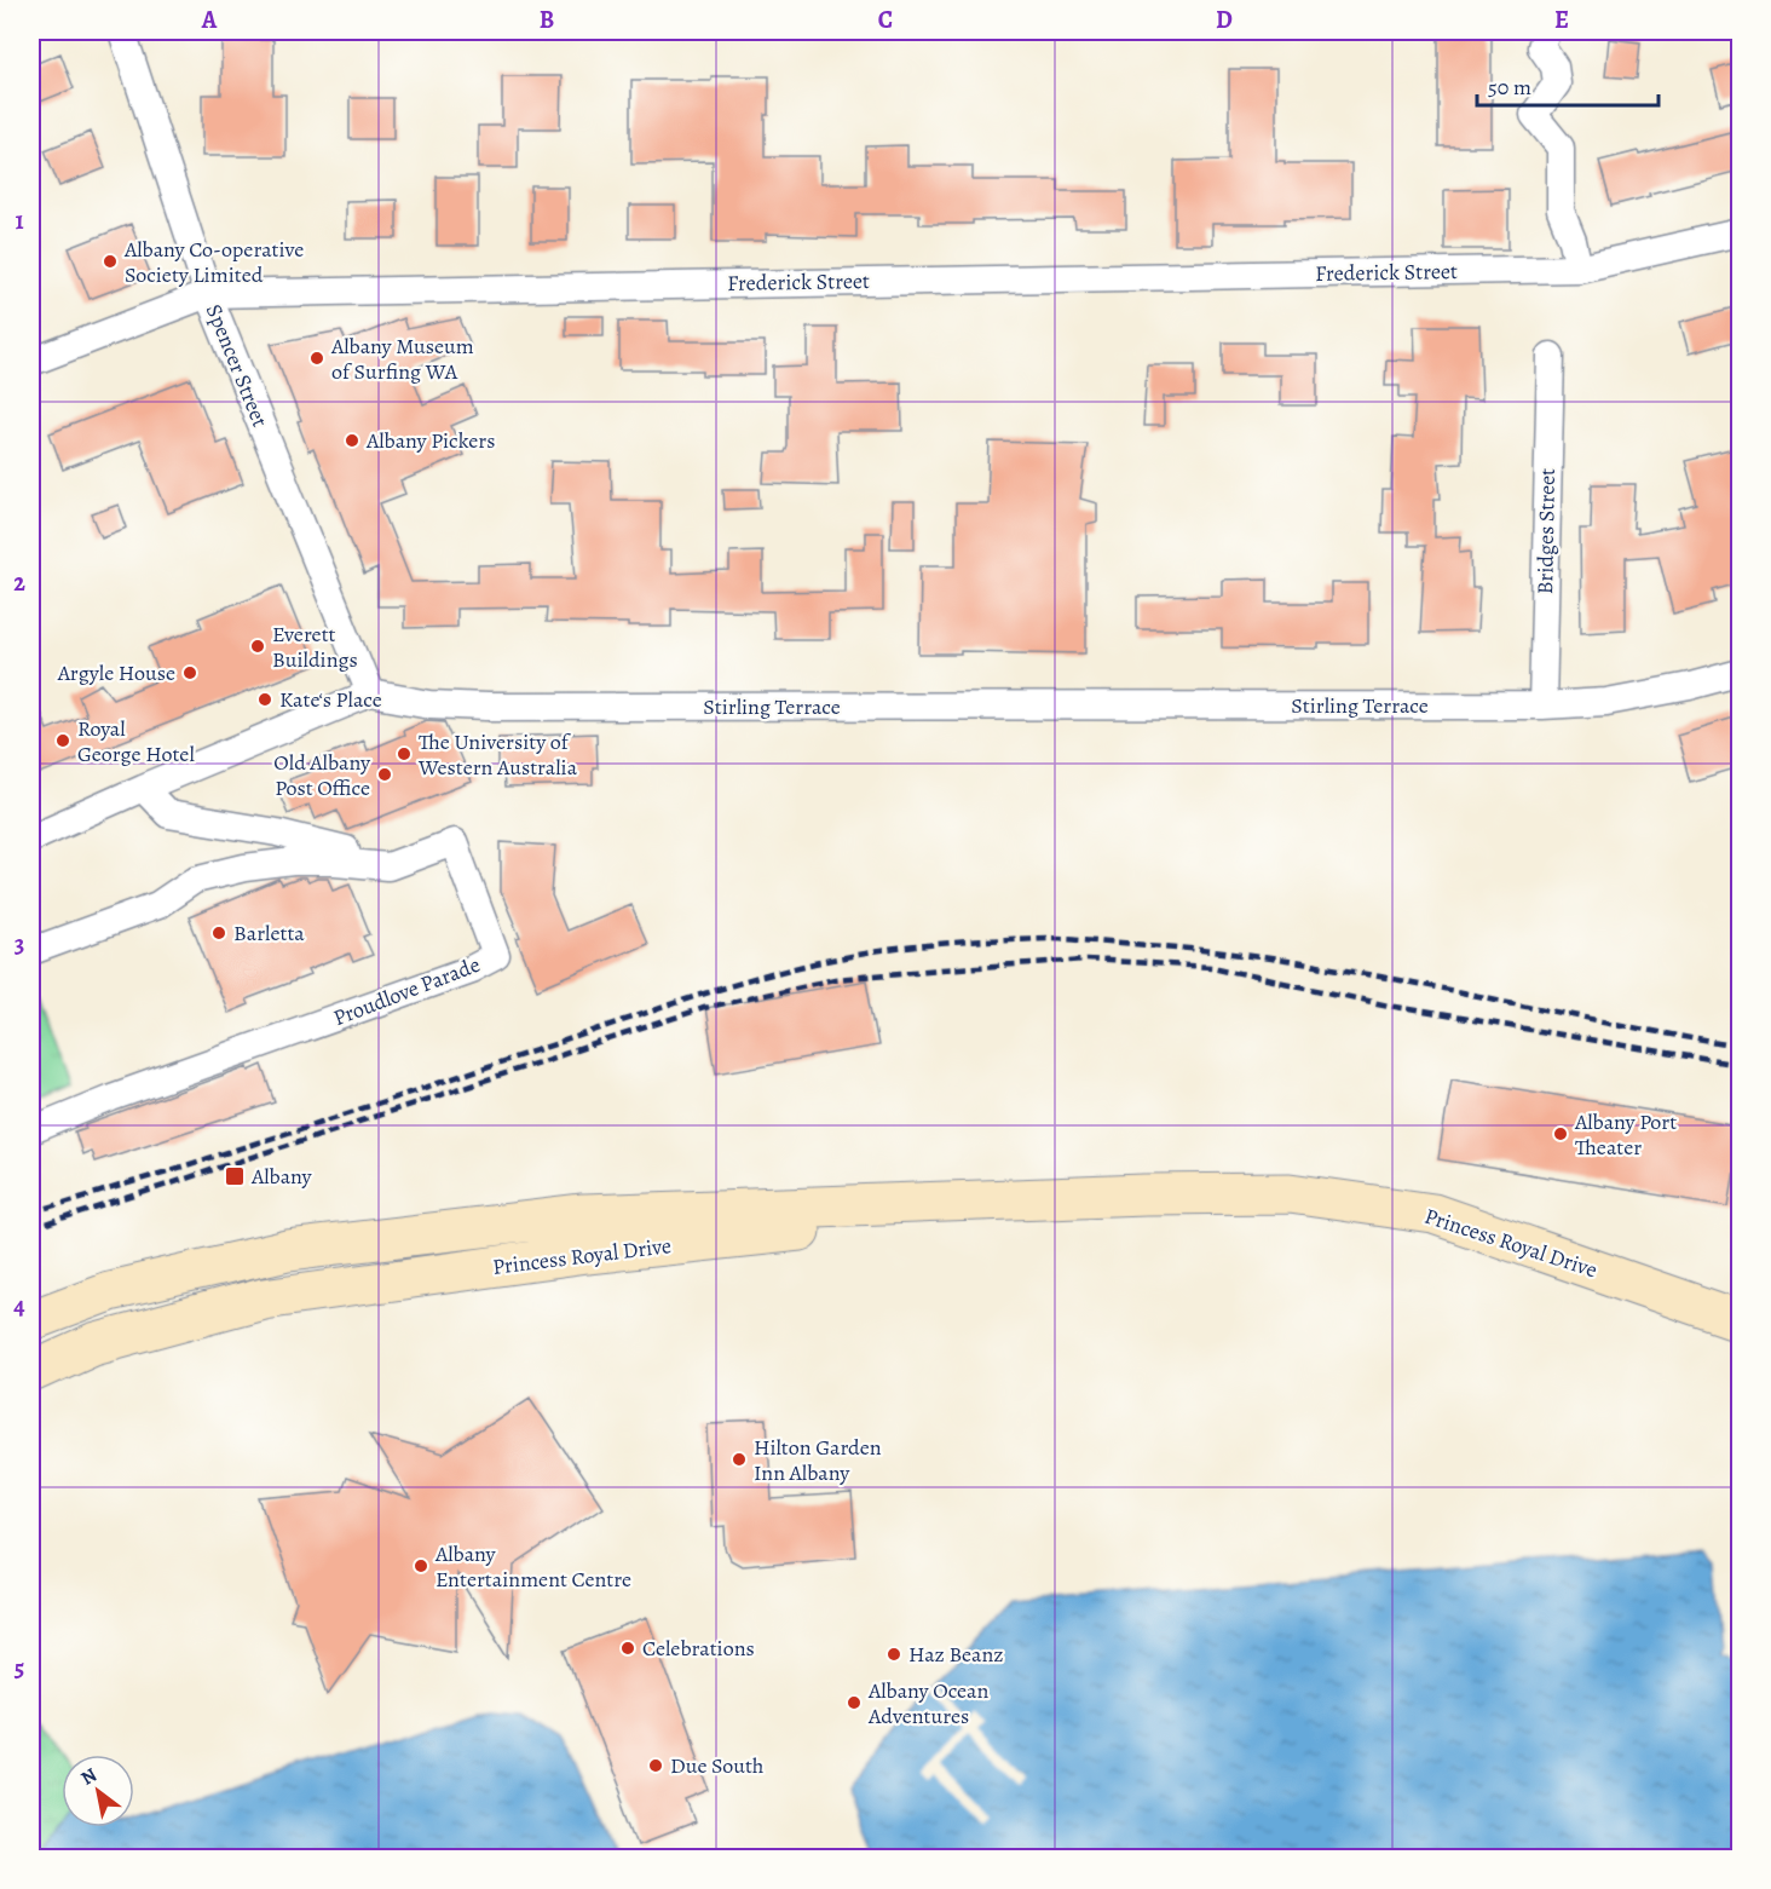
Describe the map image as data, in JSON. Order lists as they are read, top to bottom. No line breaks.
{"streets":{"main road":["Princess Royal Drive"],"street":["Frederick Street","Spencer Street","Bridges Street","Stirling Terrace","Proudlove Parade"]},"crossings":[["Frederick Street","Spencer Street"],["Spencer Street","Stirling Terrace"],["Bridges Street","Stirling Terrace"]],"places":{"other":["Albany Co-operative Society Limited","Albany Museum of Surfing WA","Albany Pickers","Everett Buildings","Argyle House","Kate‘s Place","Royal George Hotel","The University of Western Australia","Old Albany Post Office","Barletta","Albany Port Theater","Hilton Garden Inn Albany","Albany Entertainment Centre","Celebrations","Haz Beanz","Albany Ocean Adventures","Due South"],"transit":["Albany"]},"scale_bar":"50 m","north":"top left","grid":{"columns":["A","B","C","D","E"],"rows":["1","2","3","4","5"]}}
